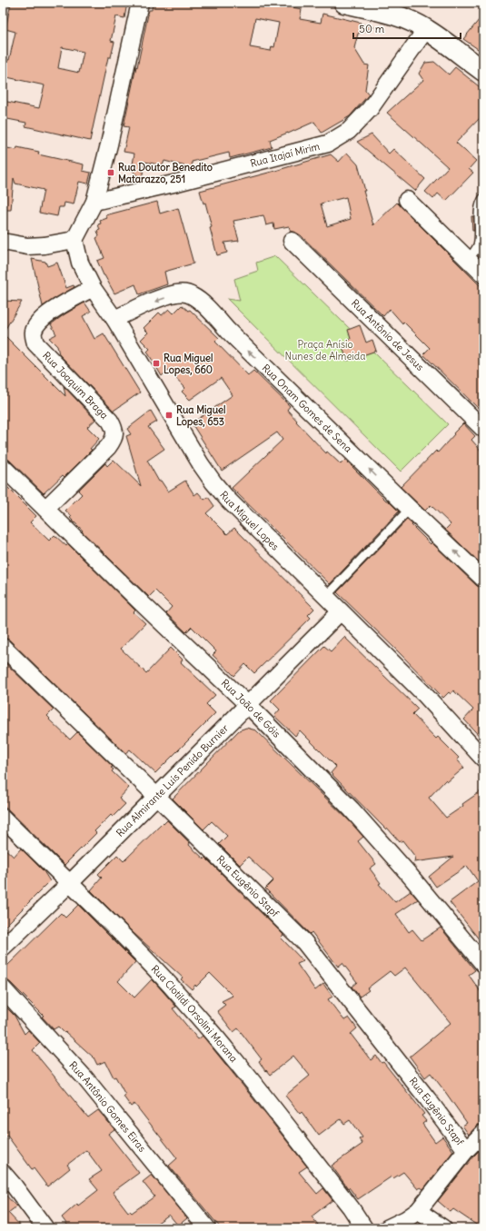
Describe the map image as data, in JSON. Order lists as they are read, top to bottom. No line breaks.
{"streets":{"street":["Rua Itajaí Mirim","Rua Antônio de Jesus","Rua Joaquim Braga","Rua Onam Gomes de Sena","Rua Miguel Lopes","Rua João de Góis","Rua Almirante Luís Penido Burnier","Rua Eugênio Stapf","Rua Clotildi Orsolini Morana","Rua Antônio Gomes Eiras"]},"crossings":[["Rua Joaquim Braga","Rua Miguel Lopes"],["Rua Joaquim Braga","Rua João de Góis"],["Rua Onam Gomes de Sena","Rua Miguel Lopes"],["Rua Miguel Lopes","Rua Almirante Luís Penido Burnier"],["Rua João de Góis","Rua Almirante Luís Penido Burnier"],["Rua Almirante Luís Penido Burnier","Rua Eugênio Stapf"],["Rua Almirante Luís Penido Burnier","Rua Clotildi Orsolini Morana"]],"one_way":["Rua Onam Gomes de Sena"],"parks":["Praça Anísio Nunes de Almeida"],"places":{"transit":["Rua Doutor Benedito Matarazzo, 251","Rua Miguel Lopes, 660","Rua Miguel Lopes, 653"]},"scale_bar":"50 m"}
